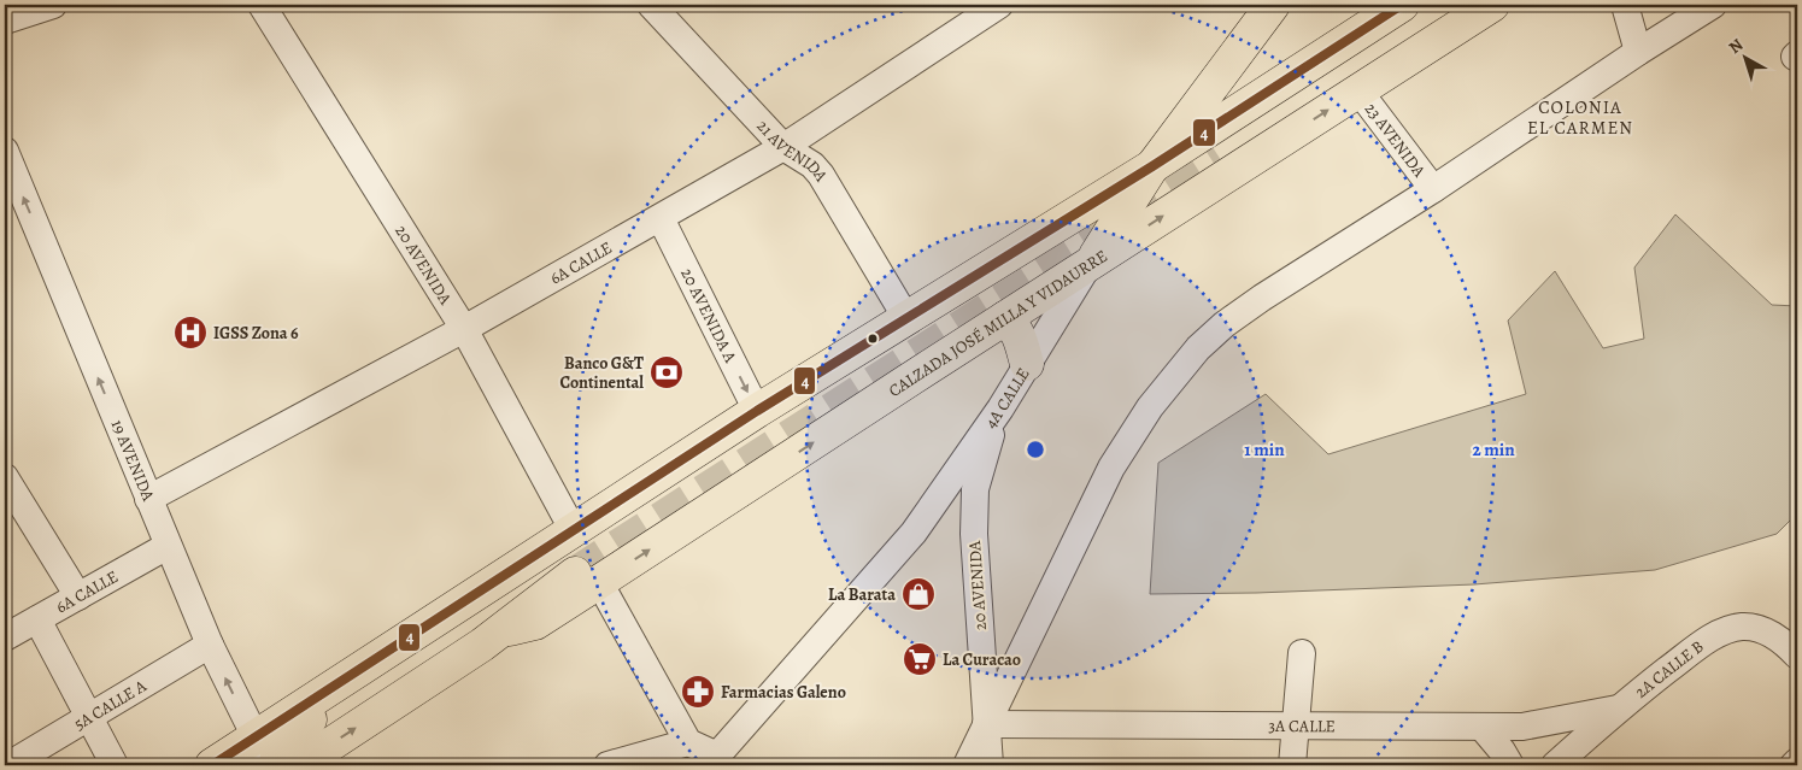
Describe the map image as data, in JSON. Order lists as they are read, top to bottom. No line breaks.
{"streets":{"main road":["CALZADA JOSÉ MILLA Y VIDAURRE","4A CALLE"],"street":["23 AVENIDA","21 AVENIDA","20 AVENIDA","6A CALLE","20 AVENIDA A","19 AVENIDA","2A CALLE B","5A CALLE A","3A CALLE"]},"crossings":[["23 AVENIDA","CALZADA JOSÉ MILLA Y VIDAURRE"],["21 AVENIDA","6A CALLE"],["20 AVENIDA","6A CALLE"],["20 AVENIDA","4A CALLE"],["20 AVENIDA","3A CALLE"],["6A CALLE","20 AVENIDA A"],["6A CALLE","19 AVENIDA"],["CALZADA JOSÉ MILLA Y VIDAURRE","4A CALLE"],["19 AVENIDA","5A CALLE A"],["2A CALLE B","3A CALLE"]],"one_way":["20 AVENIDA A","19 AVENIDA"],"districts":["COLONIA EL CARMEN"],"places":{"hospital":["IGSS Zona 6"],"bank":["Banco G&T Continental"],"shop":["La Barata"],"supermarket":["La Curacao"],"pharmacy":["Farmacias Galeno"]},"lines":["transit line 4"],"north":"top left","rings":["1 min","2 min"]}
